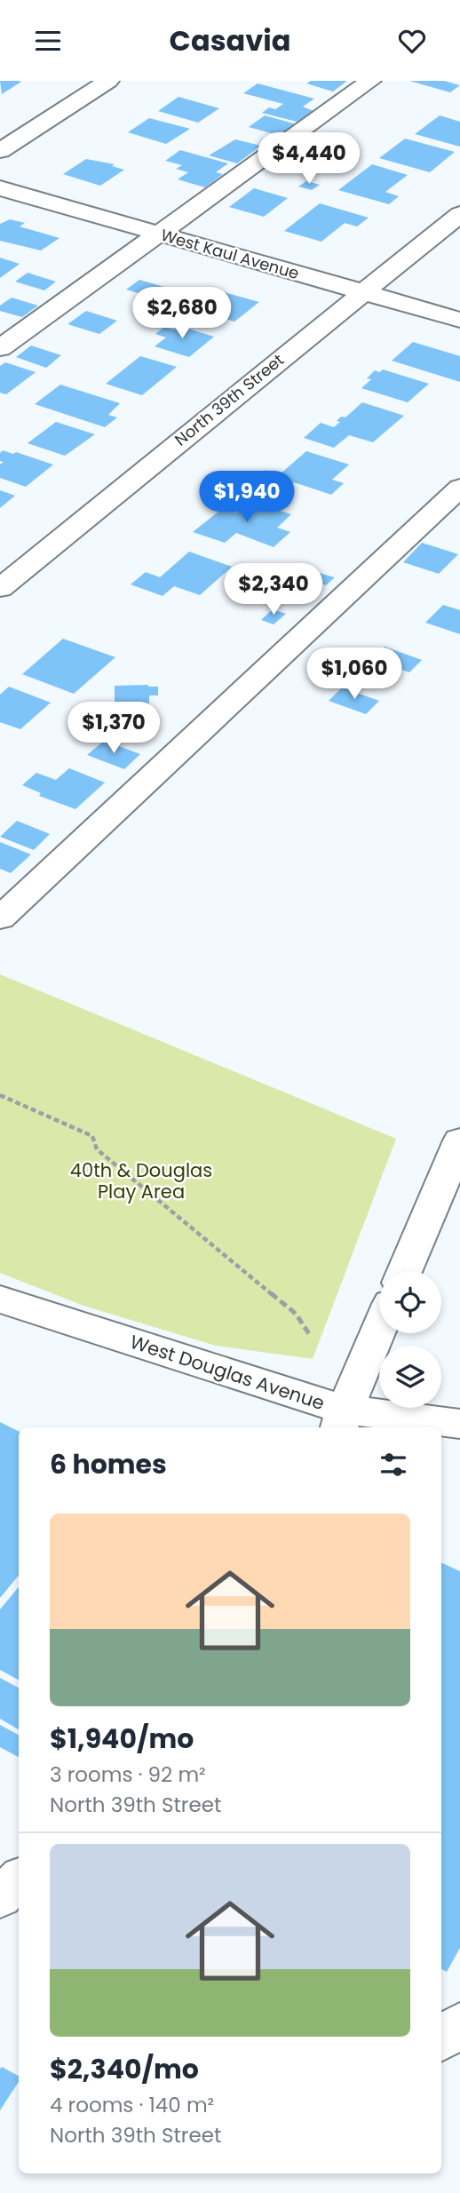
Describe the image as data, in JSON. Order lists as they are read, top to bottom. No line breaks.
{"streets":{"street":["West Kaul Avenue","North 39th Street","West Douglas Avenue"]},"crossings":[["West Kaul Avenue","North 39th Street"]],"parks":["40th & Douglas Play Area"],"page":{"header":"Casavia","price":["$4,440","$2,680","$1,940","$2,340","$1,060","$1,370"],"heading":"6 homes","list":[{"name":"$1,940/mo","note":"3 rooms · 92 m² · North 39th Street"},{"name":"$2,340/mo","note":"4 rooms · 140 m² · North 39th Street"}]}}
